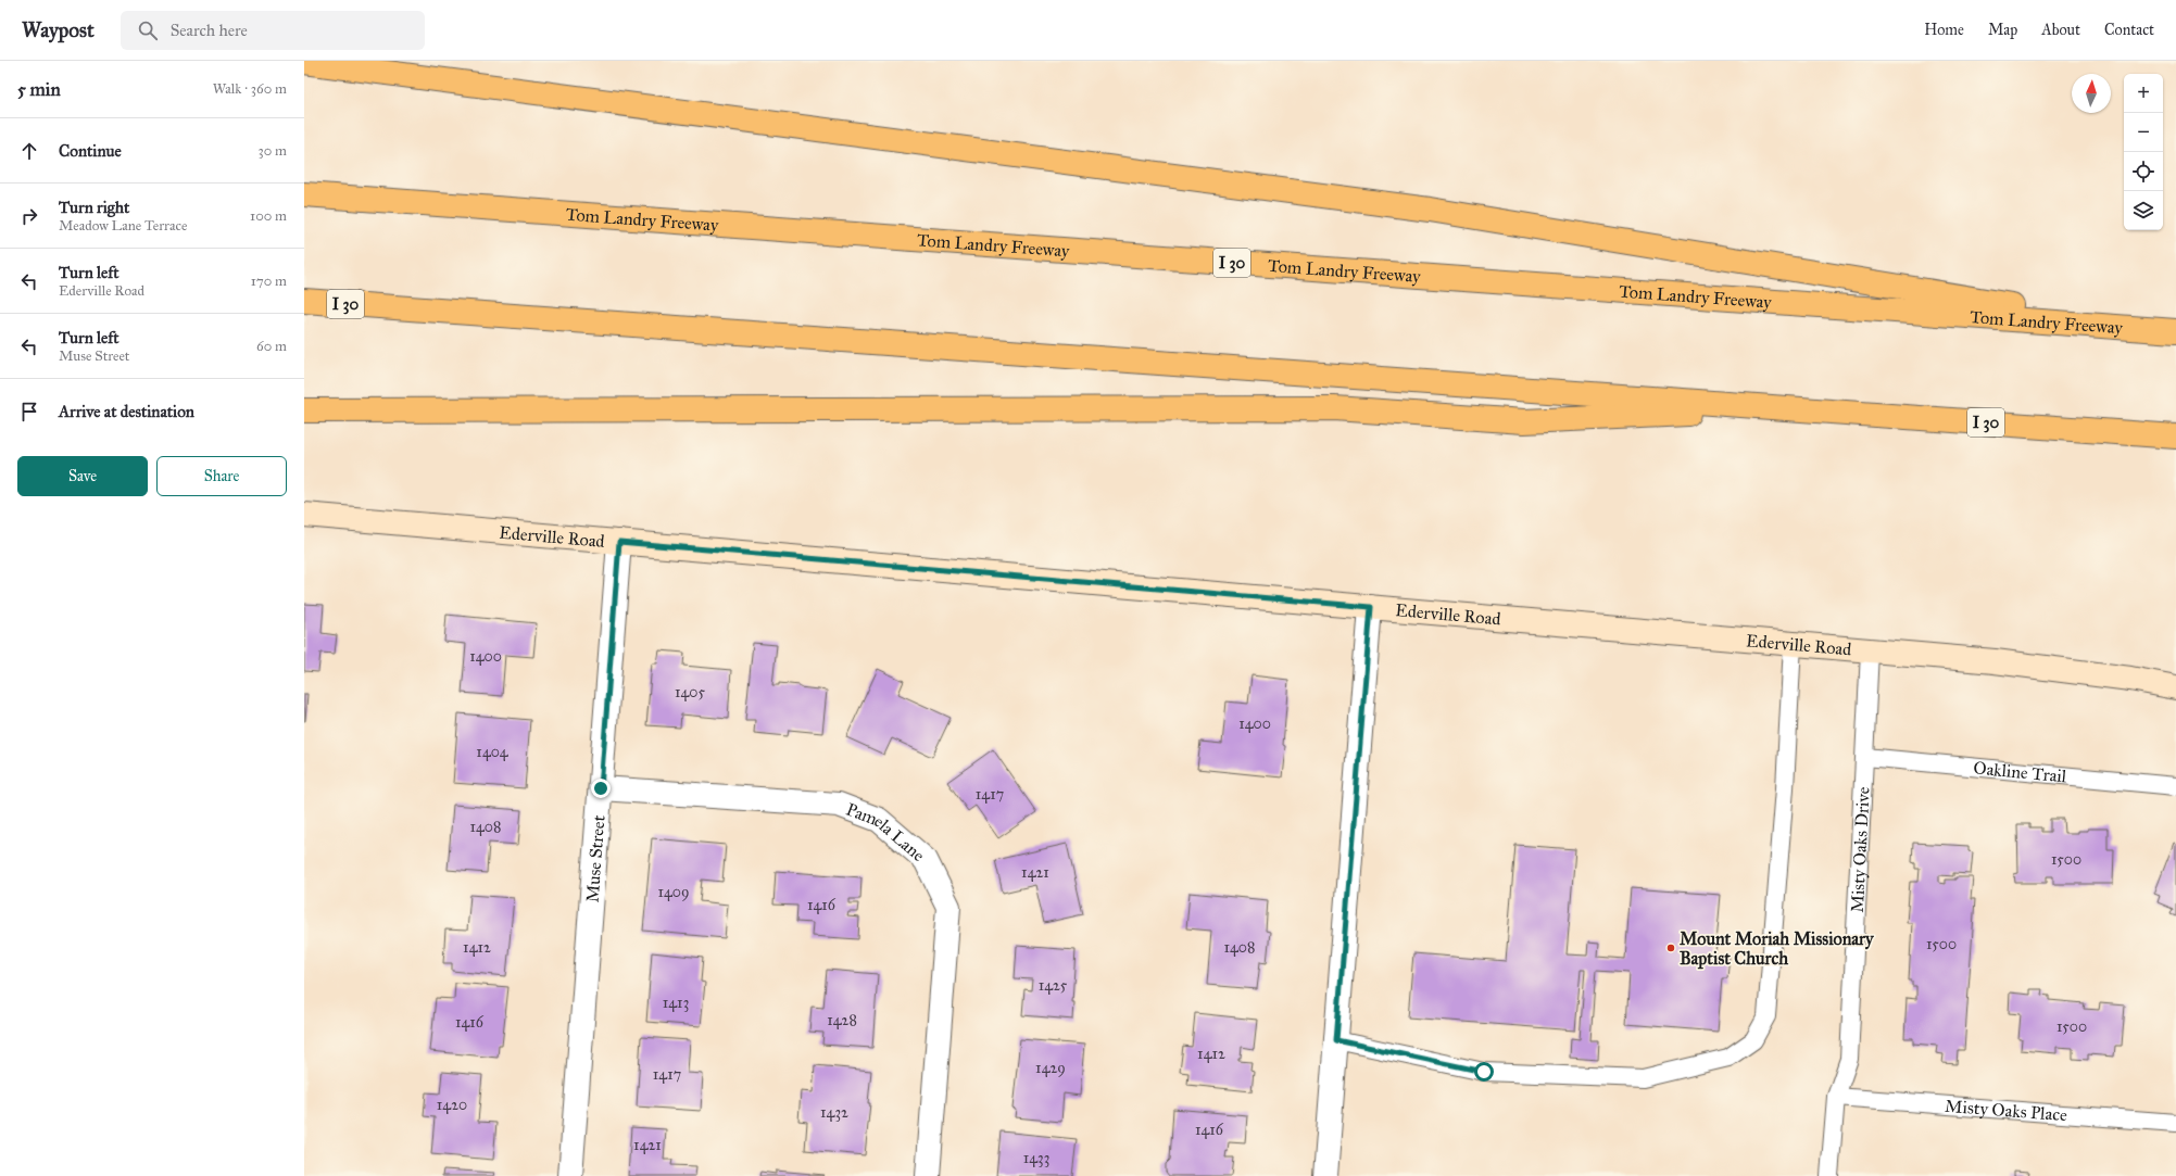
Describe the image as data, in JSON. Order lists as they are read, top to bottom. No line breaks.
{"streets":{"highway":["Tom Landry Freeway","I 30"],"street":["Ederville Road","Pamela Lane","Muse Street"],"lane":["Oakline Trail","Misty Oaks Drive","Misty Oaks Place"]},"crossings":[["Ederville Road","Misty Oaks Drive"],["Ederville Road","Muse Street"],["Oakline Trail","Misty Oaks Drive"],["Pamela Lane","Muse Street"],["Misty Oaks Drive","Misty Oaks Place"]],"places":["Mount Moriah Missionary Baptist Church"],"house_numbers":["1400","1405","1400","1404","1417","1408","1500","1421","1409","1416","1500","1412","1408","1425","1413","1428","1416","1500","1412","1429","1417","1420","1432","1416","1421","1433"],"north":"top","page":{"header":"Waypost","search":"Search here","nav":["Home","Map","About","Contact"],"heading":["5 min","Walk · 360 m"],"map_buttons":["+","−"],"list":[["Continue","30 m"],["Turn right","Meadow Lane Terrace","100 m"],["Turn left","Ederville Road","170 m"],["Turn left","Muse Street","60 m"],"Arrive at destination"],"buttons":["Save","Share"]}}
